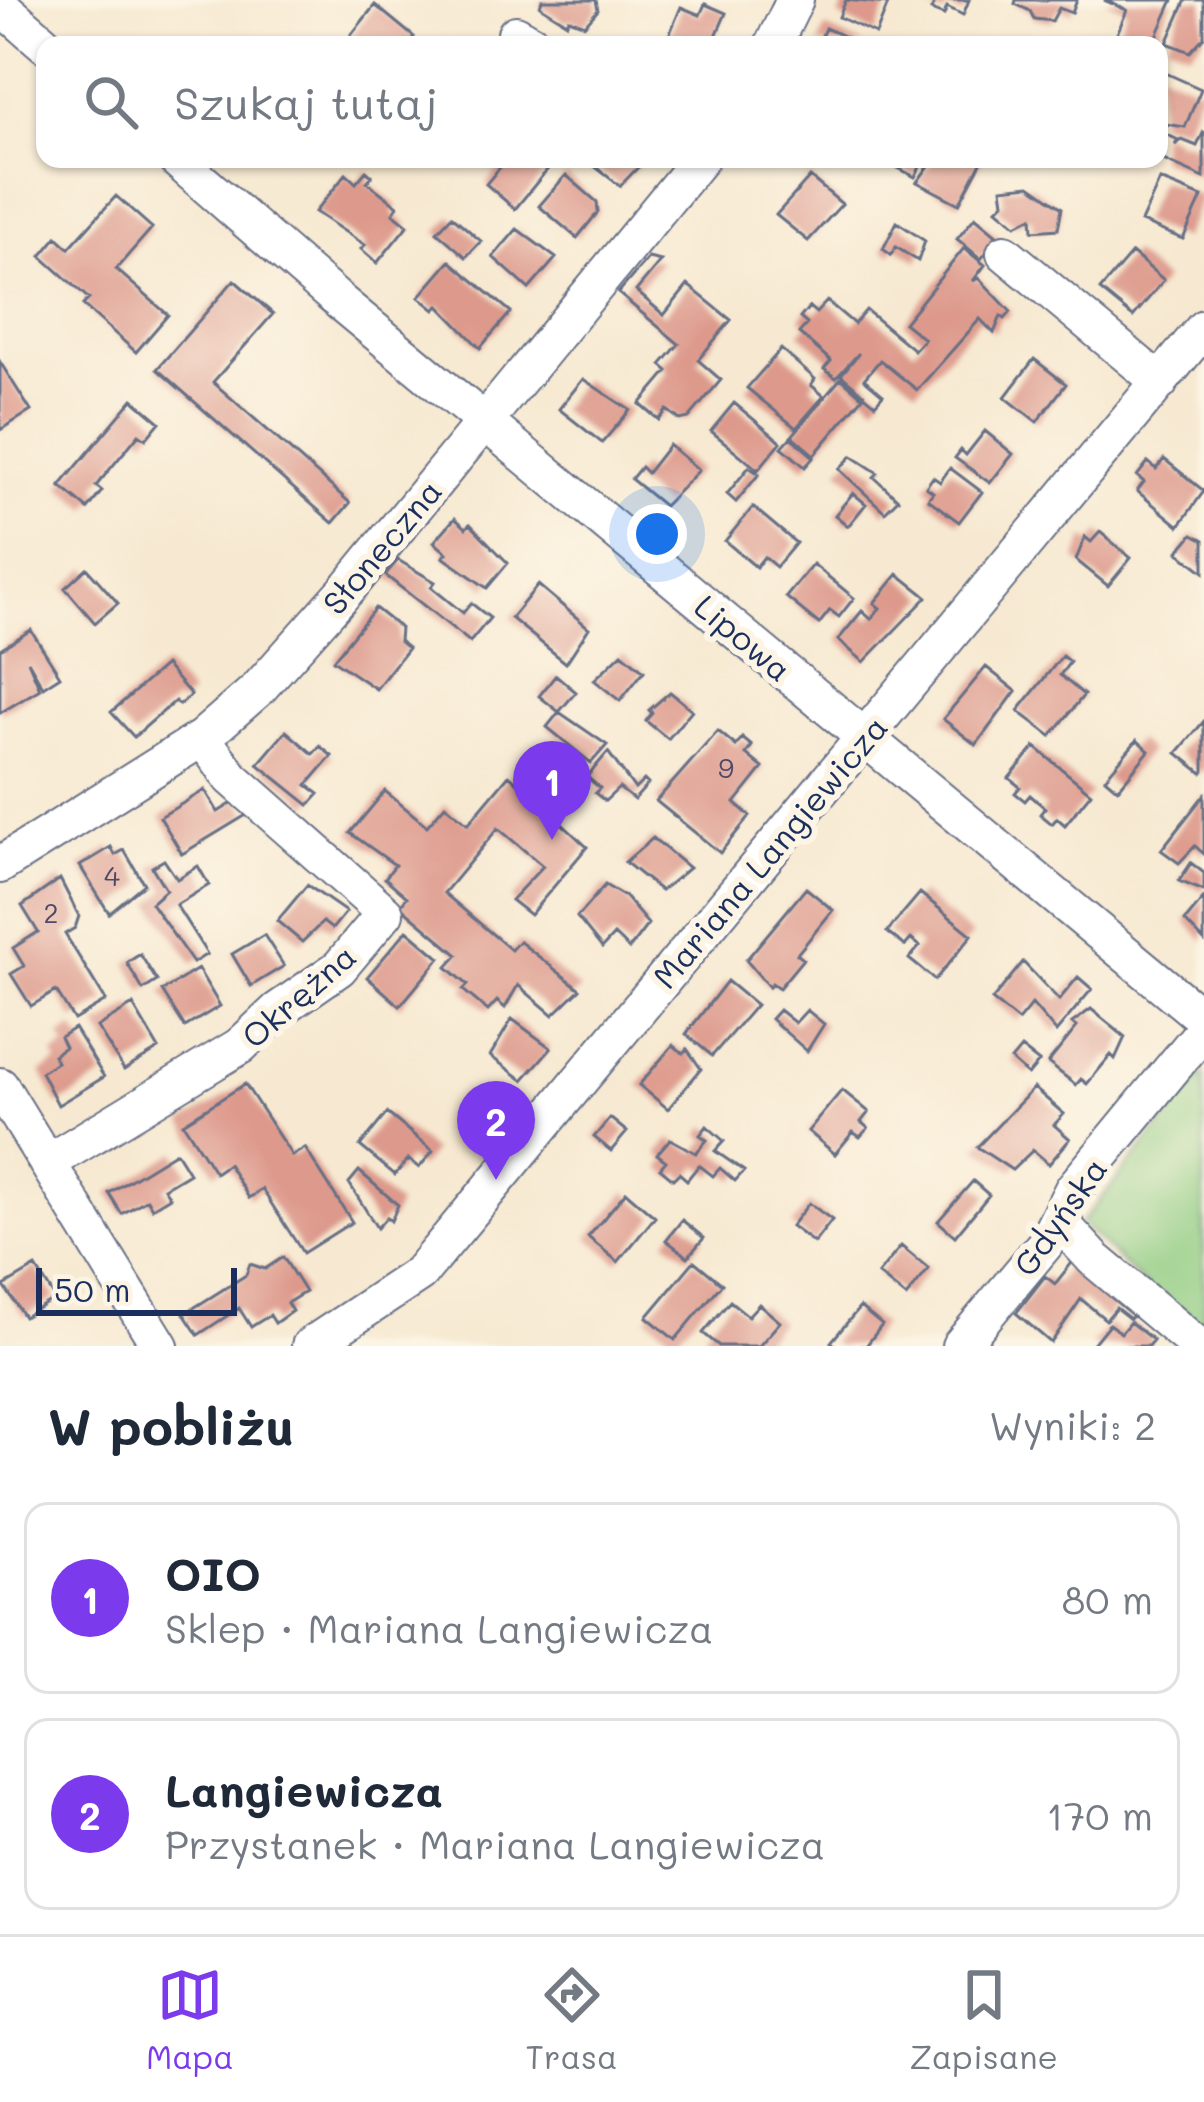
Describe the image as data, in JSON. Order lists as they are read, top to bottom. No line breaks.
{"streets":{"street":["Słoneczna","Lipowa","Mariana Langiewicza","Okrężna","Gdyńska"]},"crossings":[["Słoneczna","Lipowa"],["Słoneczna","Okrężna"],["Lipowa","Mariana Langiewicza"]],"house_numbers":["9","4","2"],"scale_bar":"50 m","page":{"search":"Szukaj tutaj","pins":["1","2"],"scale":"50 m","heading":["W pobliżu","Wyniki: 2"],"list":[{"mark":"1","name":"OIO","note":"Sklep · Mariana Langiewicza","value":"80 m"},{"mark":"2","name":"Langiewicza","note":"Przystanek · Mariana Langiewicza","value":"170 m"}],"nav":["Mapa","Trasa","Zapisane"]}}
